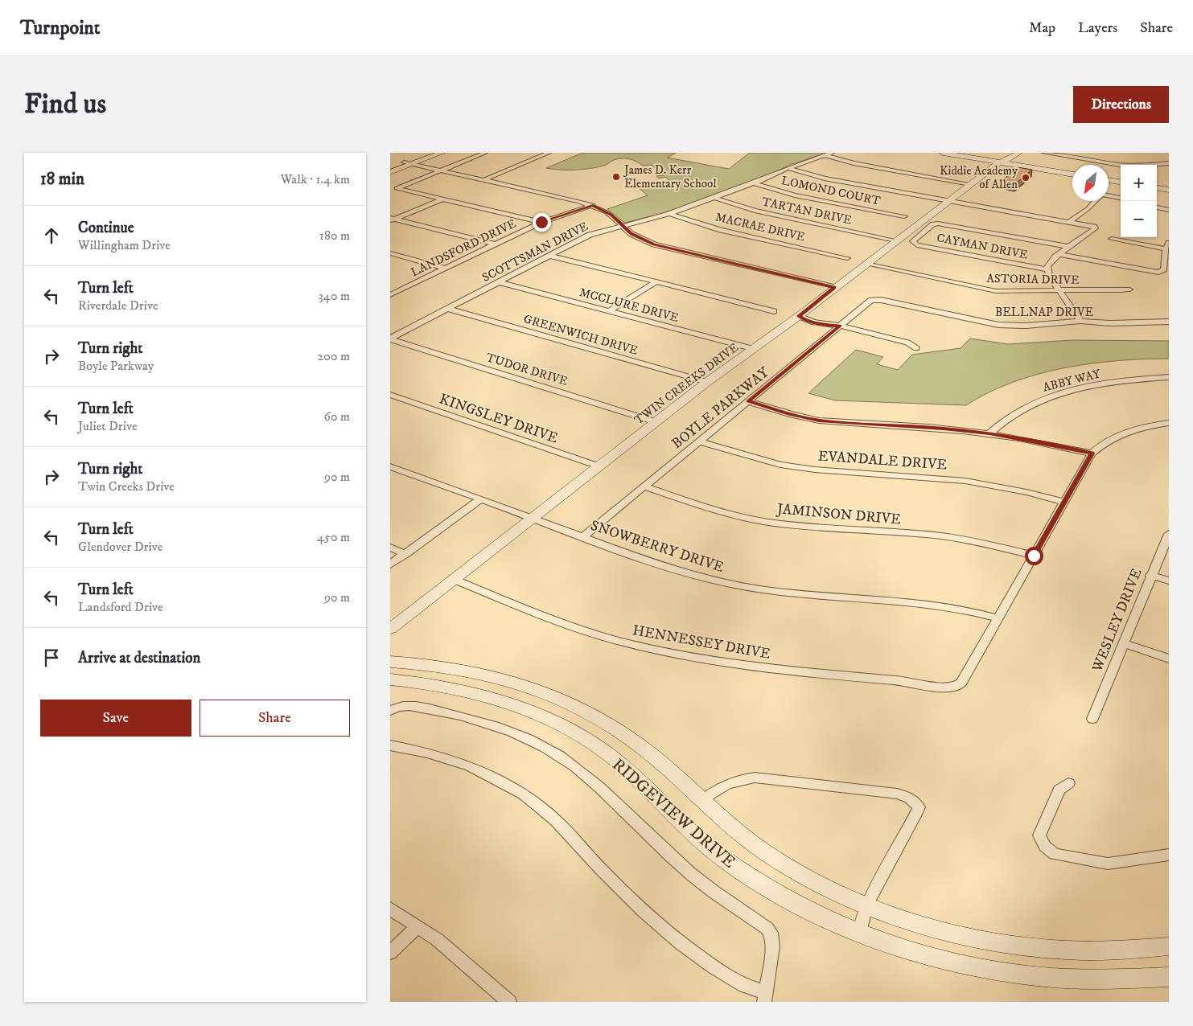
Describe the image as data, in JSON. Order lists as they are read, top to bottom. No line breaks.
{"streets":{"main road":["TWIN CREEKS DRIVE","RIDGEVIEW DRIVE"],"street":["LOMOND COURT","TARTAN DRIVE","MACRAE DRIVE","CAYMAN DRIVE","LANDSFORD DRIVE","SCOTTSMAN DRIVE","ASTORIA DRIVE","MCCLURE DRIVE","BELLNAP DRIVE","GREENWICH DRIVE","TUDOR DRIVE","ABBY WAY","BOYLE PARKWAY","KINGSLEY DRIVE","EVANDALE DRIVE","JAMINSON DRIVE","SNOWBERRY DRIVE","WESLEY DRIVE","HENNESSEY DRIVE"]},"crossings":[["LOMOND COURT","SCOTTSMAN DRIVE"],["TARTAN DRIVE","SCOTTSMAN DRIVE"],["TARTAN DRIVE","TWIN CREEKS DRIVE"],["MACRAE DRIVE","SCOTTSMAN DRIVE"],["SCOTTSMAN DRIVE","MCCLURE DRIVE"],["SCOTTSMAN DRIVE","GREENWICH DRIVE"],["SCOTTSMAN DRIVE","TUDOR DRIVE"],["ASTORIA DRIVE","TWIN CREEKS DRIVE"],["MCCLURE DRIVE","TWIN CREEKS DRIVE"],["BELLNAP DRIVE","BOYLE PARKWAY"],["GREENWICH DRIVE","TWIN CREEKS DRIVE"],["TUDOR DRIVE","TWIN CREEKS DRIVE"],["TWIN CREEKS DRIVE","KINGSLEY DRIVE"],["TWIN CREEKS DRIVE","SNOWBERRY DRIVE"],["TWIN CREEKS DRIVE","HENNESSEY DRIVE"],["BOYLE PARKWAY","EVANDALE DRIVE"],["BOYLE PARKWAY","JAMINSON DRIVE"],["BOYLE PARKWAY","SNOWBERRY DRIVE"],["SNOWBERRY DRIVE","HENNESSEY DRIVE"]],"places":["James D. Kerr Elementary School","Kiddie Academy of Allen"],"north":"bottom left","page":{"header":"Turnpoint","nav":["Map","Layers","Share"],"buttons":["Directions",["Save","Share"]],"title":"Find us","heading":["18 min","Walk · 1.4 km"],"map_buttons":["+","−"],"list":[["Continue","Willingham Drive","180 m"],["Turn left","Riverdale Drive","340 m"],["Turn right","Boyle Parkway","200 m"],["Turn left","Juliet Drive","60 m"],["Turn right","Twin Creeks Drive","90 m"],["Turn left","Glendover Drive","450 m"],["Turn left","Landsford Drive","90 m"],"Arrive at destination"]}}
